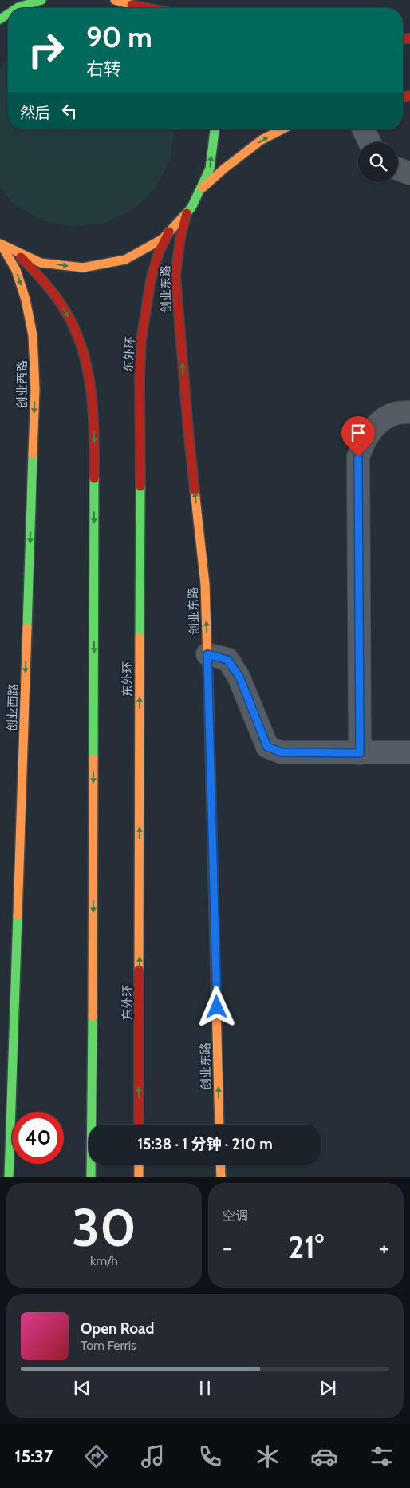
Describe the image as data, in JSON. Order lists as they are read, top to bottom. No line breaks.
{"streets":{"main road":["创业东路","东外环","创业西路"]},"one_way":["创业东路"],"page":{"turn":["90 m","右转"],"then":"然后","limit":"40","trip":"15:38 · 1 分钟 · 210 m","tile":[["30","km/h"],"空调"],"heat":["−","21°","+"],"song":["Open Road","Tom Ferris"],"tabs":"15:37"}}
